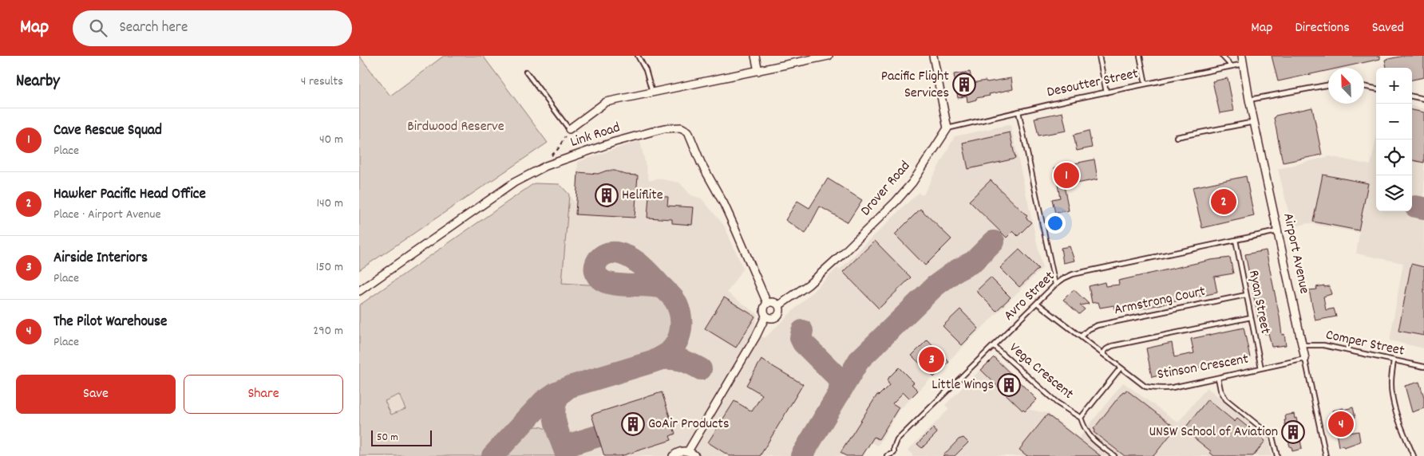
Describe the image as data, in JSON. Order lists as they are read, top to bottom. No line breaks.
{"streets":{"street":["Link Road","Drover Road","Airport Avenue"],"lane":["Desoutter Street","Avro Street","Armstrong Court","Ryan Street","Comper Street","Stinson Crescent","Vega Crescent"]},"crossings":[["Desoutter Street","Drover Road"],["Desoutter Street","Airport Avenue"],["Link Road","Drover Road"],["Airport Avenue","Avro Street"],["Airport Avenue","Comper Street"],["Airport Avenue","Stinson Crescent"],["Avro Street","Ryan Street"],["Avro Street","Stinson Crescent"],["Avro Street","Vega Crescent"],["Armstrong Court","Ryan Street"],["Armstrong Court","Stinson Crescent"],["Ryan Street","Stinson Crescent"],["Stinson Crescent","Vega Crescent"]],"parks":["Birdwood Reserve"],"places":{"building":["Pacific Flight Services","Heliflite","Little Wings","GoAir Products","UNSW School of Aviation"]},"scale_bar":"50 m","north":"top left","page":{"header":"Map","search":"Search here","nav":["Map","Directions","Saved"],"heading":["Nearby","4 results"],"map_buttons":["+","−"],"list":[{"mark":"1","name":"Cave Rescue Squad","note":"Place","value":"40 m"},{"mark":"2","name":"Hawker Pacific Head Office","note":"Place · Airport Avenue","value":"140 m"},{"mark":"3","name":"Airside Interiors","note":"Place","value":"150 m"},{"mark":"4","name":"The Pilot Warehouse","note":"Place","value":"290 m"}],"pins":["1","2","3","4"],"buttons":["Save","Share"],"scale":"50 m"}}
